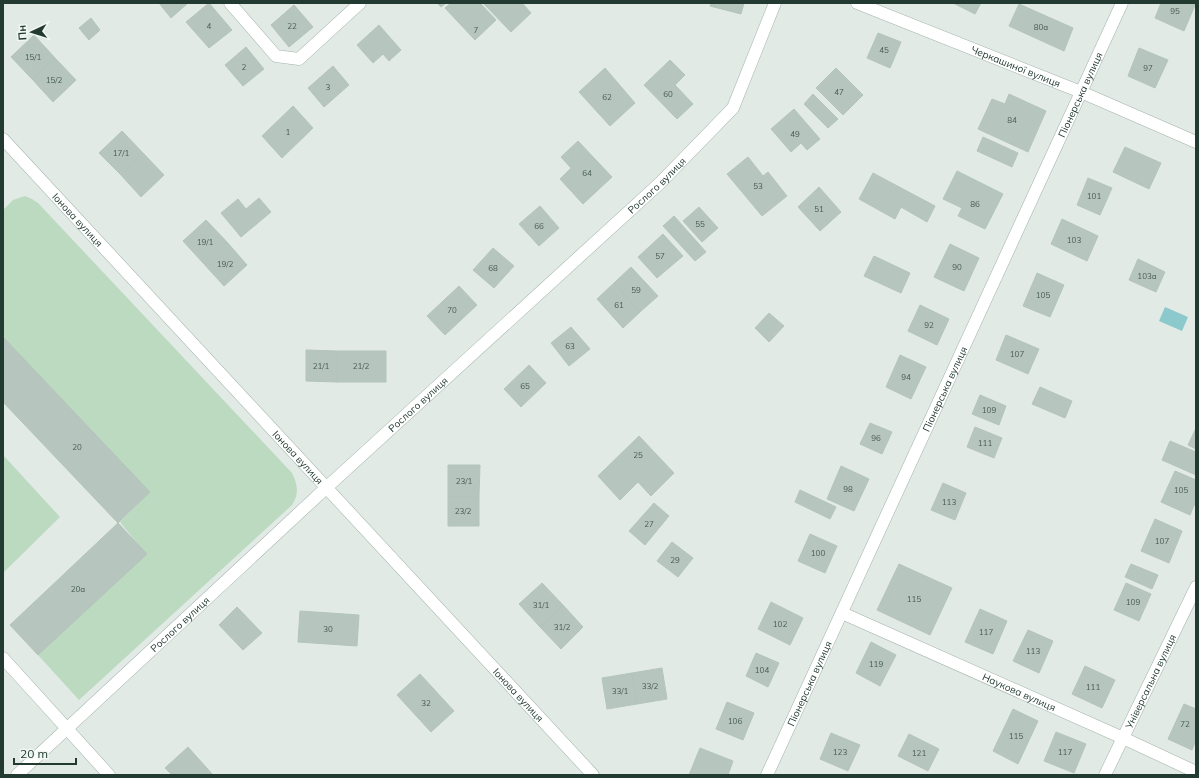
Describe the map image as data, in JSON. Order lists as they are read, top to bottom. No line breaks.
{"streets":{"street":["Черкашиної вулиця","Піонерська вулиця","Рослого вулиця","Іонова вулиця","Універсальна вулиця","Наукова вулиця"]},"crossings":[["Черкашиної вулиця","Піонерська вулиця"],["Піонерська вулиця","Наукова вулиця"],["Рослого вулиця","Іонова вулиця"],["Універсальна вулиця","Наукова вулиця"]],"house_numbers":["95","4","22","80а","7","45","15/1","2","97","15/2","3","47","60","62","84","1","49","17/1","64","53","101","86","51","55","66","103","19/1","57","19/2","90","68","103а","59","105","61","70","92","63","107","21/1","21/2","94","65","109","96","111","20","25","23/1","98","105","113","23/2","27","107","100","29","20а","115","109","31/1","102","31/2","30","117","113","119","104","33/2","111","33/1","32","106","72","115","123","117","121"],"scale_bar":"20 m","north":"left"}
